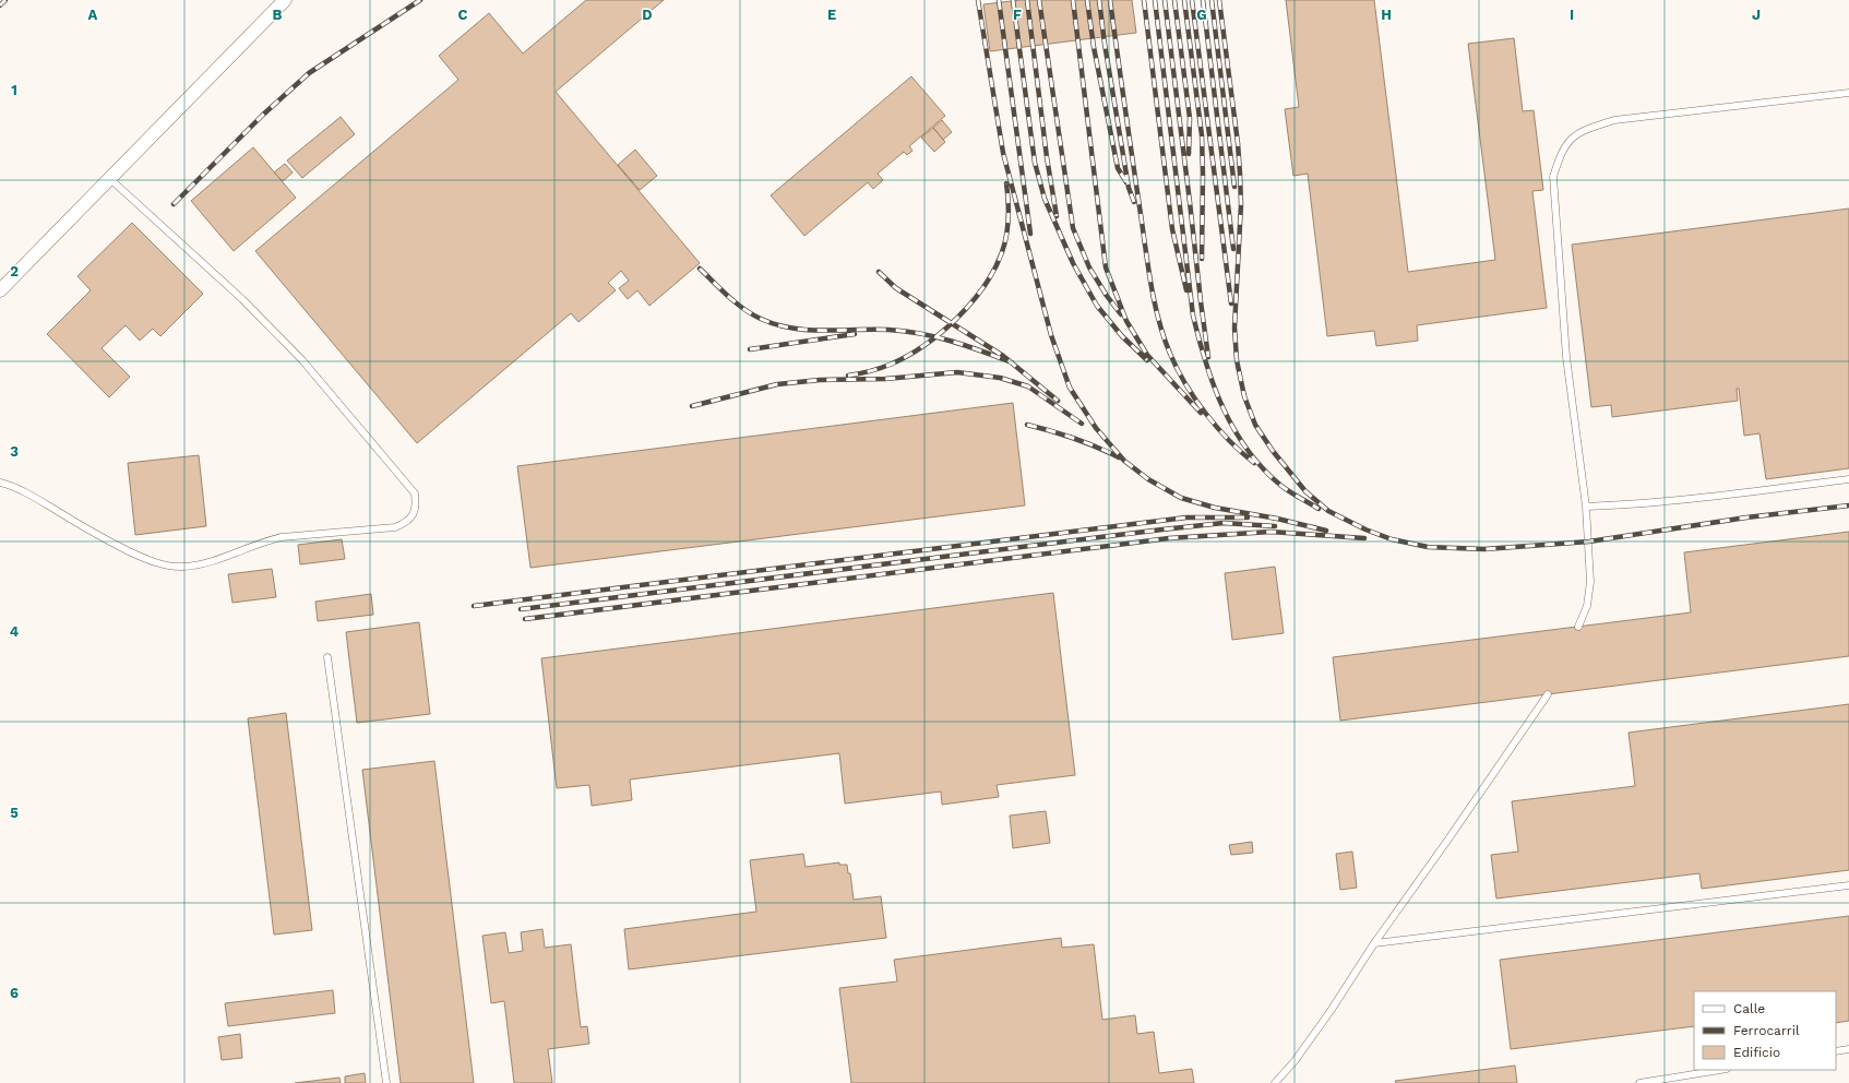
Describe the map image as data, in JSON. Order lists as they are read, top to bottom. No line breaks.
{"legend":["Calle","Ferrocarril","Edificio"],"grid":{"columns":["A","B","C","D","E","F","G","H","I","J"],"rows":["1","2","3","4","5","6"]}}
